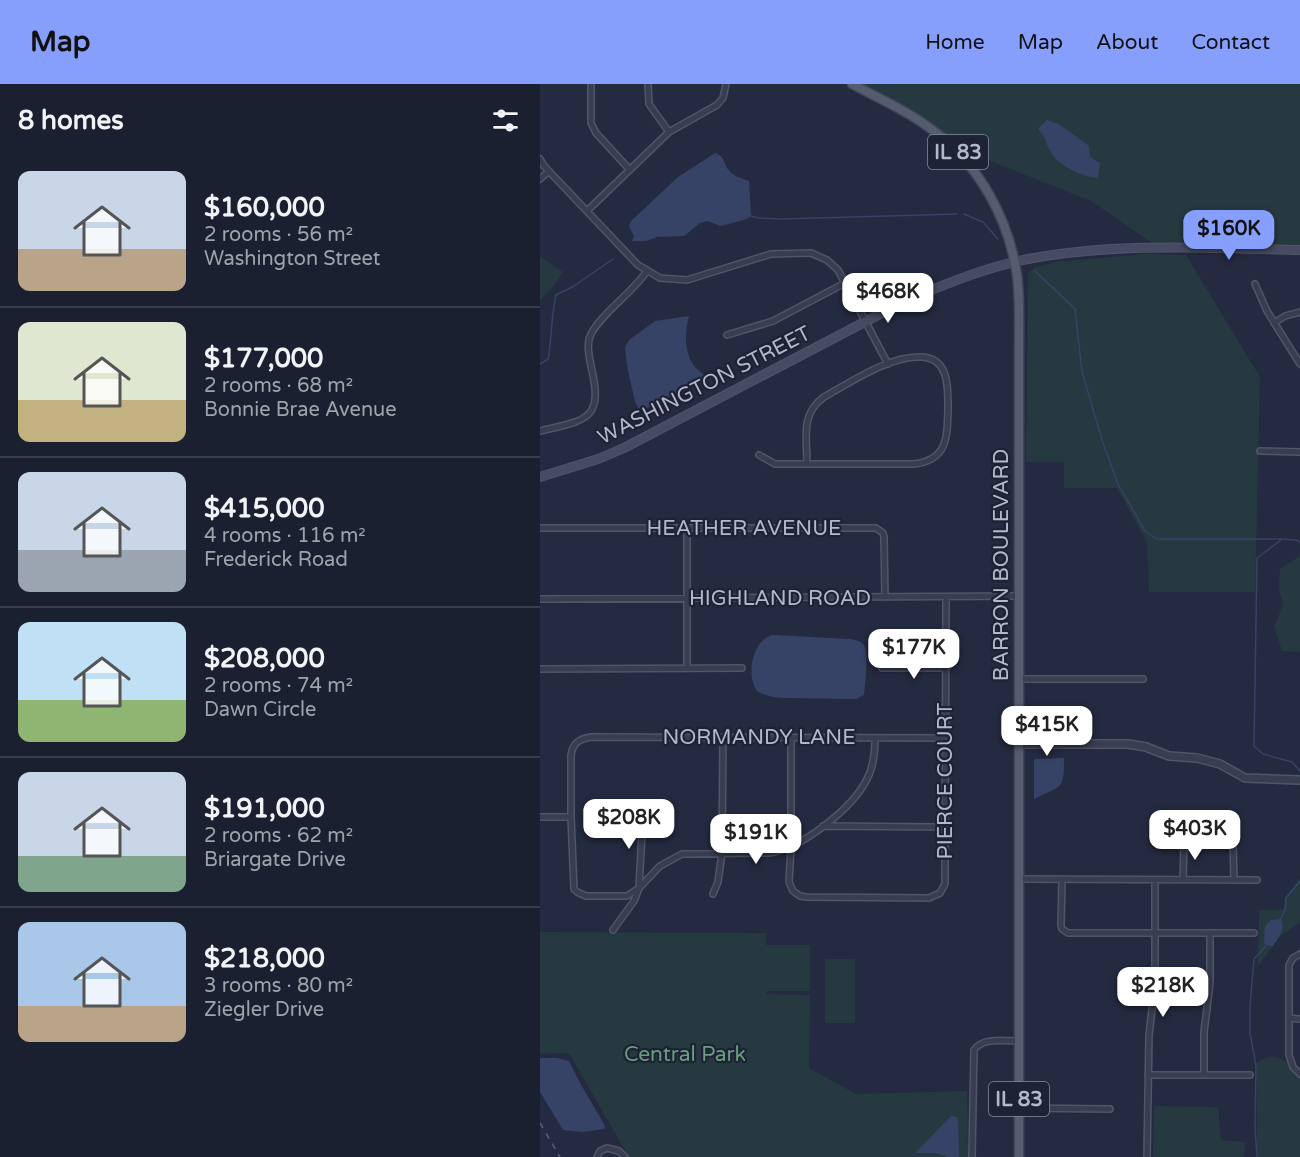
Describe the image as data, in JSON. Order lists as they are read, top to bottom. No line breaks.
{"streets":{"main road":["IL 83","WASHINGTON STREET","BARRON BOULEVARD"],"street":["HEATHER AVENUE","HIGHLAND ROAD","NORMANDY LANE","PIERCE COURT"]},"crossings":[["WASHINGTON STREET","BARRON BOULEVARD"],["HEATHER AVENUE","HIGHLAND ROAD"],["BARRON BOULEVARD","HIGHLAND ROAD"],["HIGHLAND ROAD","PIERCE COURT"],["NORMANDY LANE","PIERCE COURT"]],"parks":["Central Park"],"page":{"header":"Map","nav":["Home","Map","About","Contact"],"heading":"8 homes","list":[{"name":"$160,000","note":"2 rooms · 56 m² · Washington Street"},{"name":"$177,000","note":"2 rooms · 68 m² · Bonnie Brae Avenue"},{"name":"$415,000","note":"4 rooms · 116 m² · Frederick Road"},{"name":"$208,000","note":"2 rooms · 74 m² · Dawn Circle"},{"name":"$191,000","note":"2 rooms · 62 m² · Briargate Drive"},{"name":"$218,000","note":"3 rooms · 80 m² · Ziegler Drive"}],"price":["$160K","$468K","$177K","$415K","$208K","$403K","$191K","$218K"]}}
